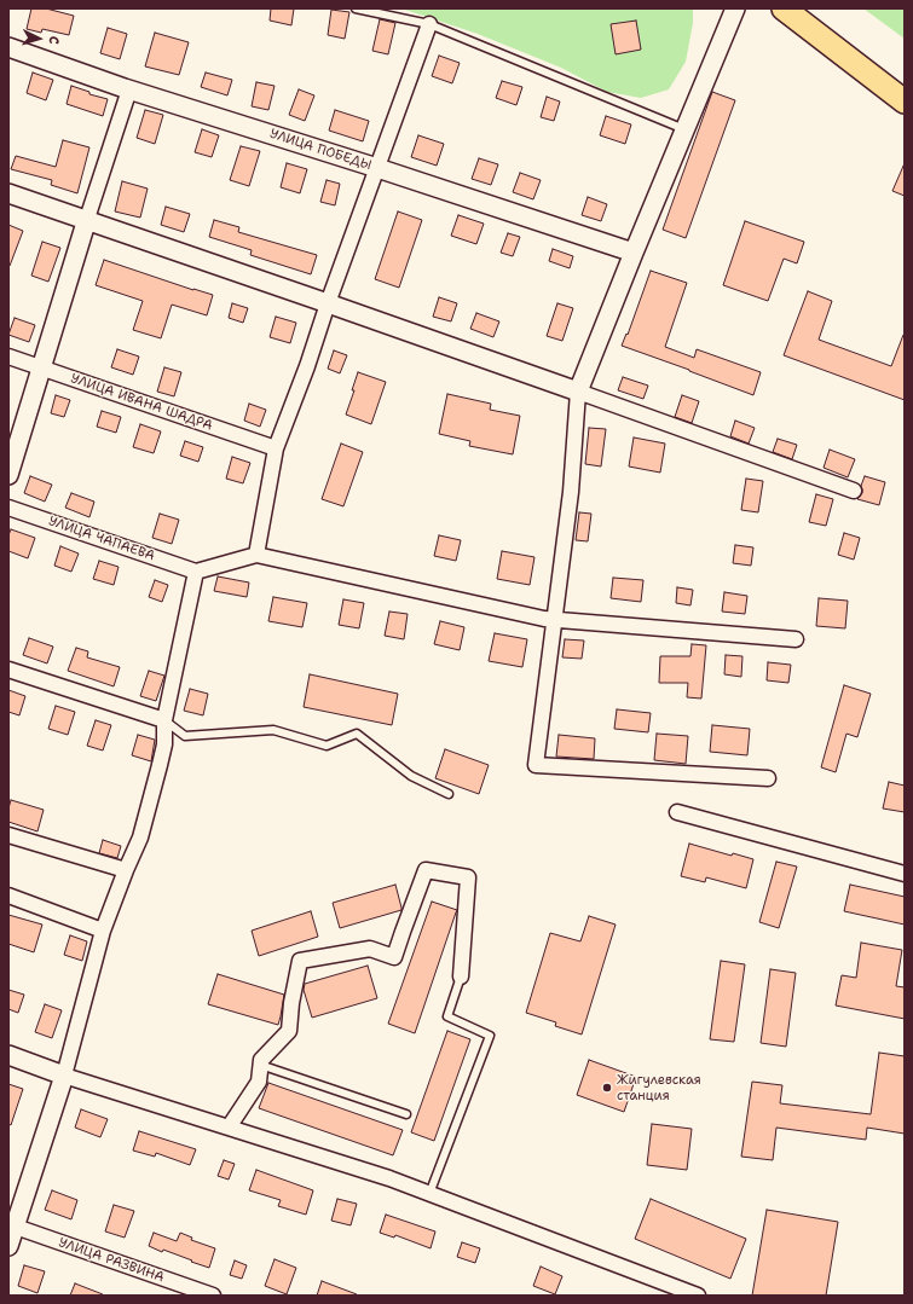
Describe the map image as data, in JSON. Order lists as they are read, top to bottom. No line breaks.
{"streets":{"street":["УЛИЦА ПОБЕДЫ","УЛИЦА ИВАНА ШАДРА","УЛИЦА ЧАПАЕВА","УЛИЦА РАЗВИНА"]},"places":["Жигулевская станция"],"north":"right"}
